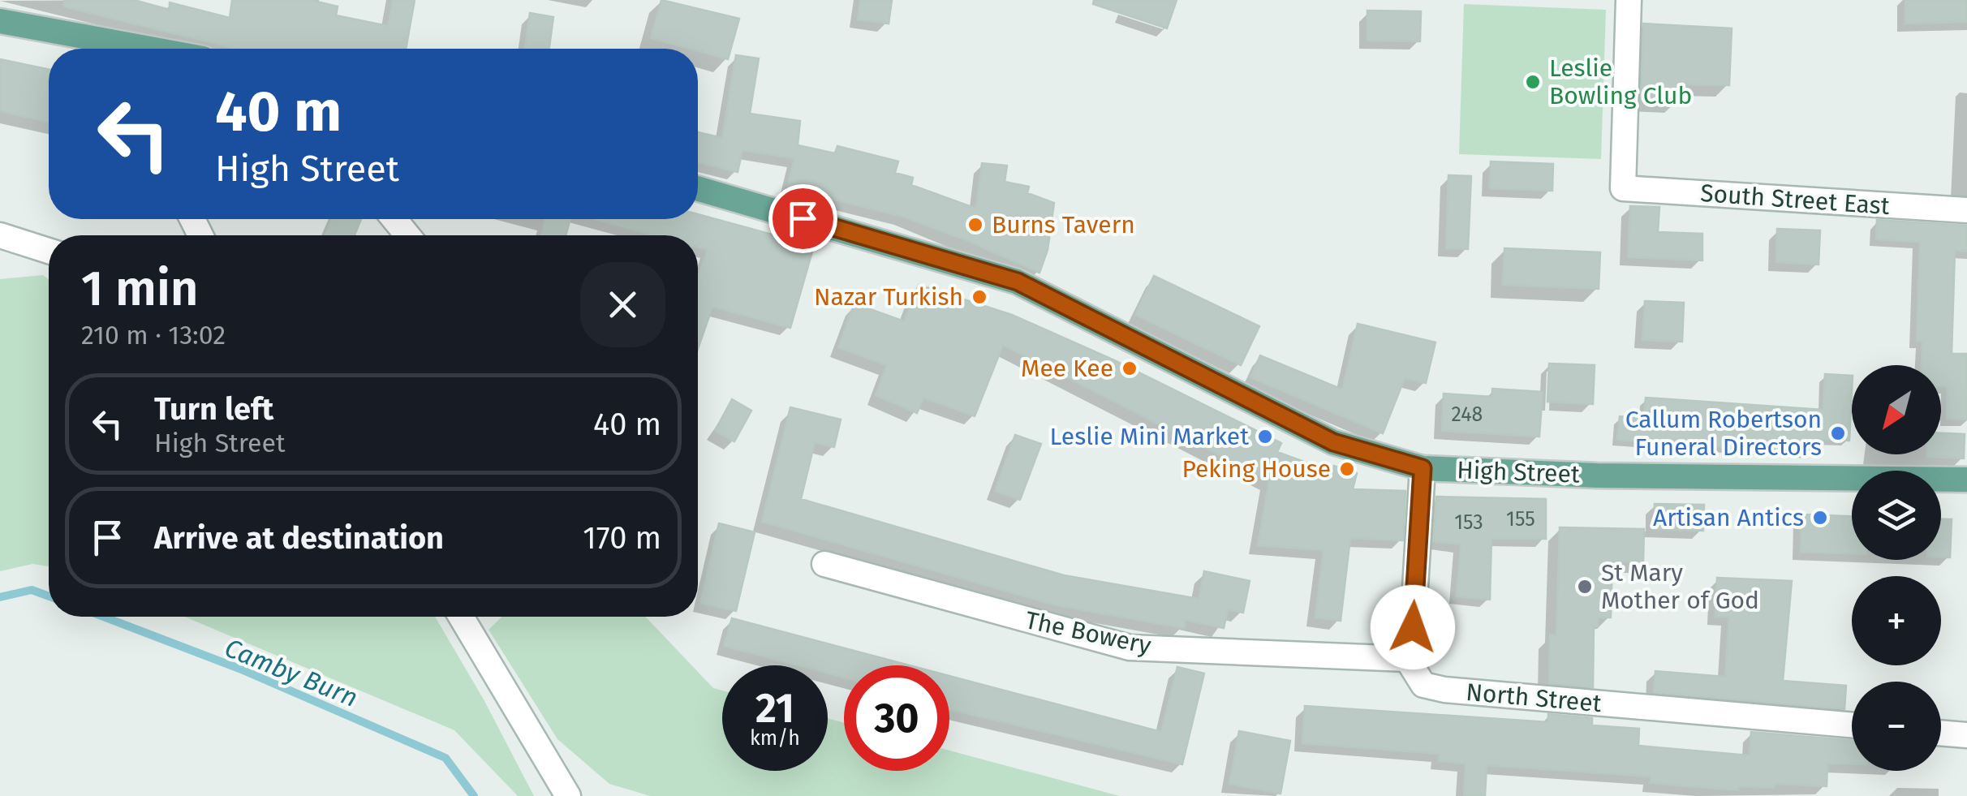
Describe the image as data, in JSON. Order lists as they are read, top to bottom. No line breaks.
{"streets":{"main road":["High Street"],"street":["South Street East","The Bowery","North Street"]},"crossings":[["The Bowery","North Street"]],"water":["Camby Burn"],"places":["Leslie Bowling Club","Burns Tavern","Nazar Turkish","Mee Kee","Callum Robertson Funeral Directors","Leslie Mini Market","Peking House","Artisan Antics","St Mary Mother of God"],"house_numbers":["248","155","153"],"north":"bottom left","page":{"turn":["40 m","High Street"],"heading":["1 min","210 m · 13:02"],"map_buttons":["+","−"],"list":[{"name":"Turn left","note":"High Street","value":"40 m"},{"name":"Arrive at destination","value":"170 m"}],"speed":"21 km/h","limit":"30"}}
